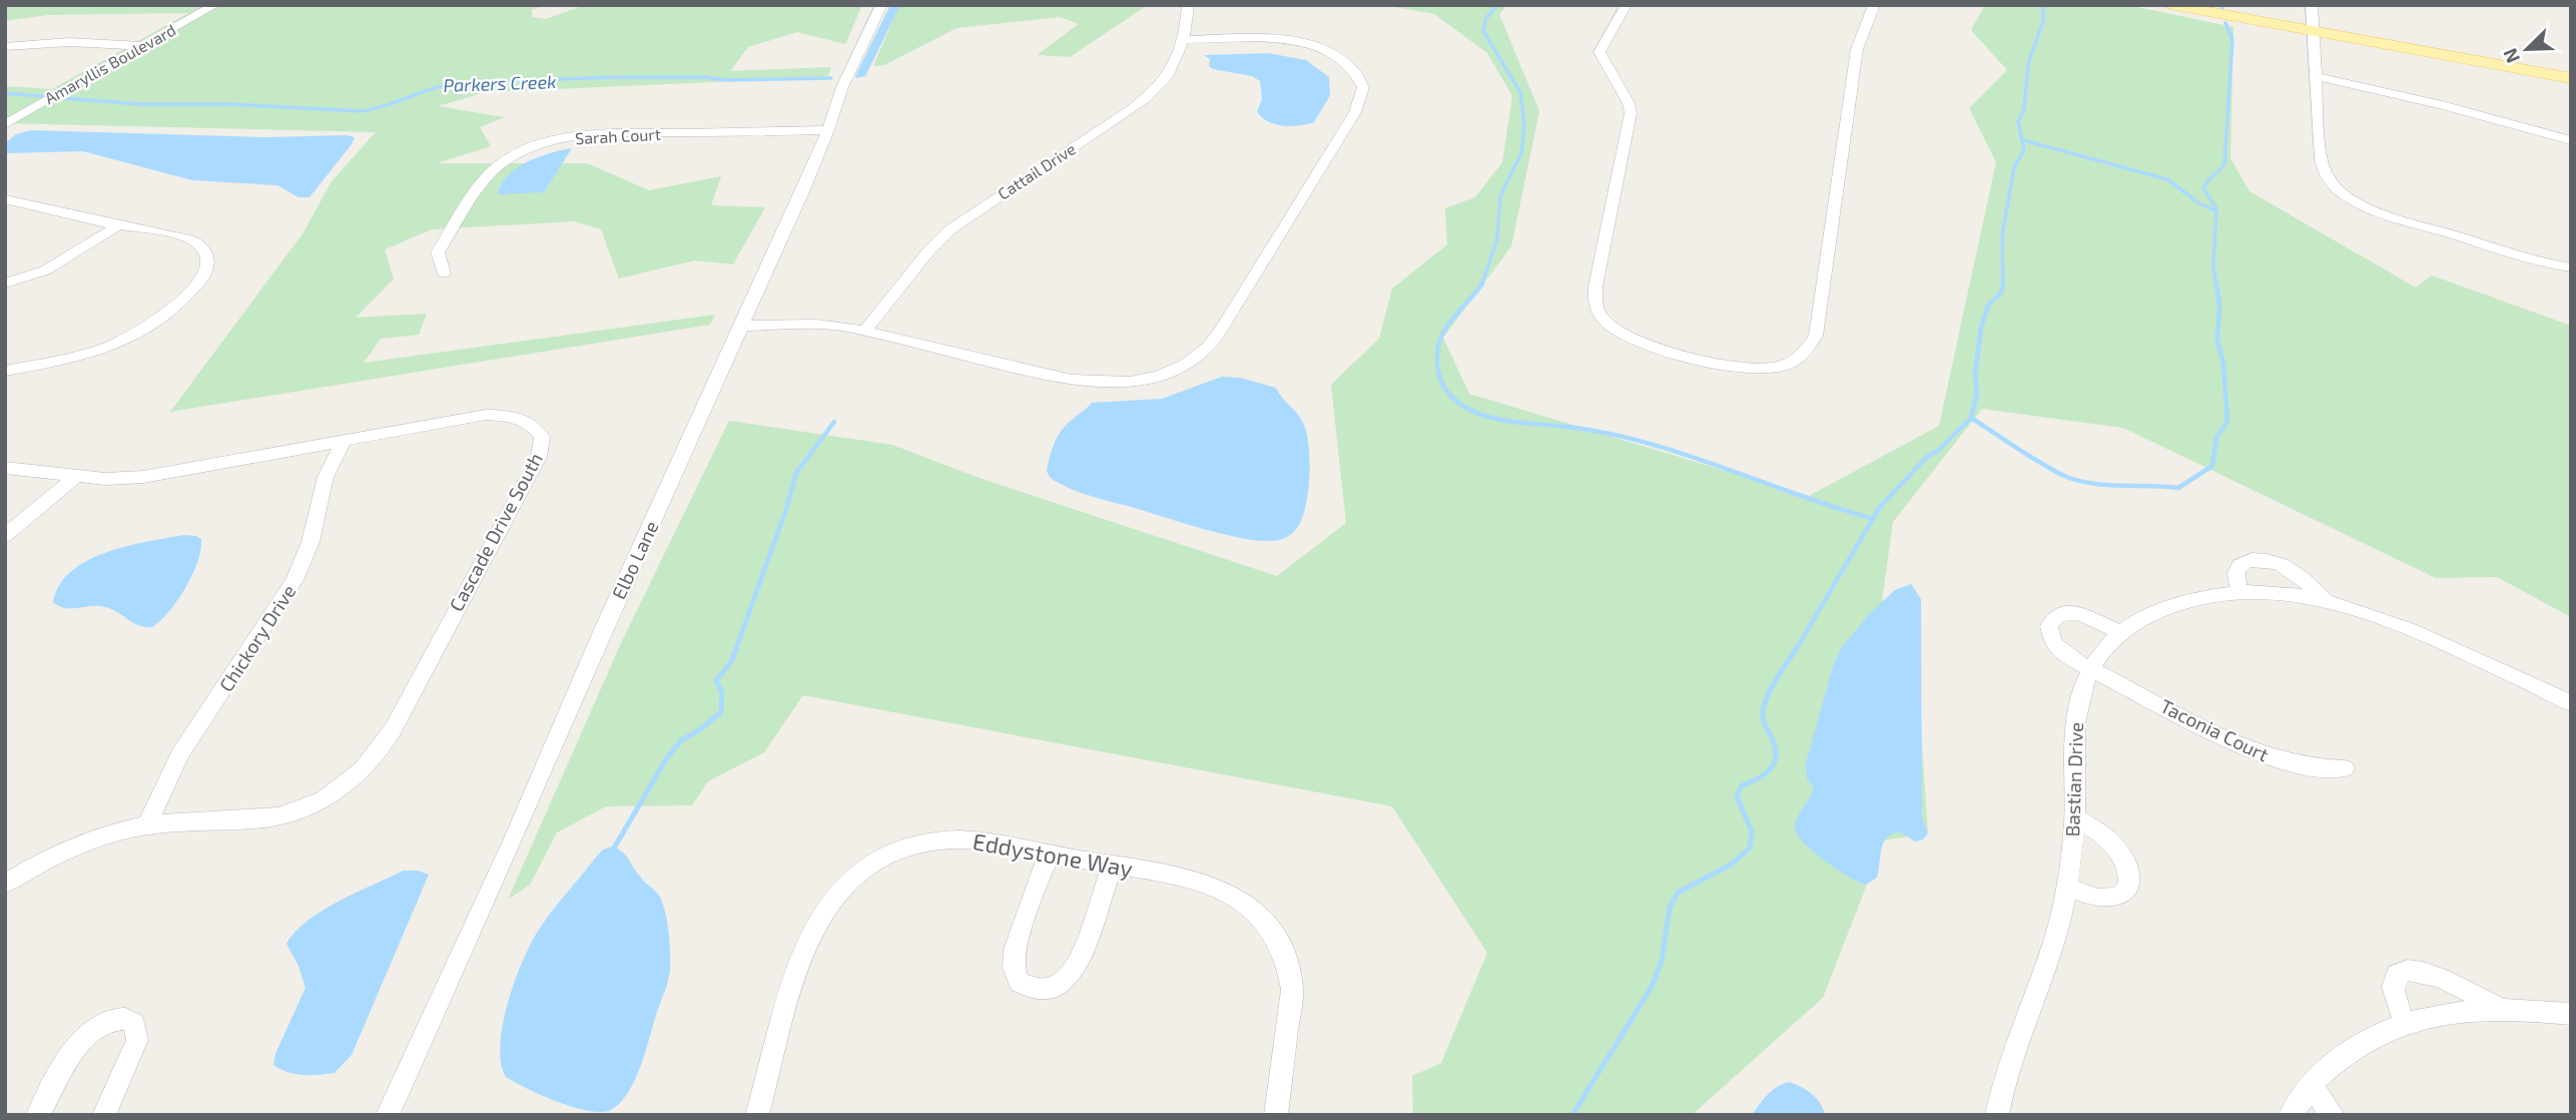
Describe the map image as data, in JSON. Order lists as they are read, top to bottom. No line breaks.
{"streets":{"street":["Amaryllis Boulevard","Sarah Court","Cattail Drive","Cascade Drive South","Elbo Lane","Chickory Drive","Taconia Court","Bastian Drive","Eddystone Way"]},"crossings":[["Sarah Court","Elbo Lane"],["Cascade Drive South","Chickory Drive"],["Taconia Court","Bastian Drive"]],"water":["Parkers Creek"],"north":"bottom left"}
